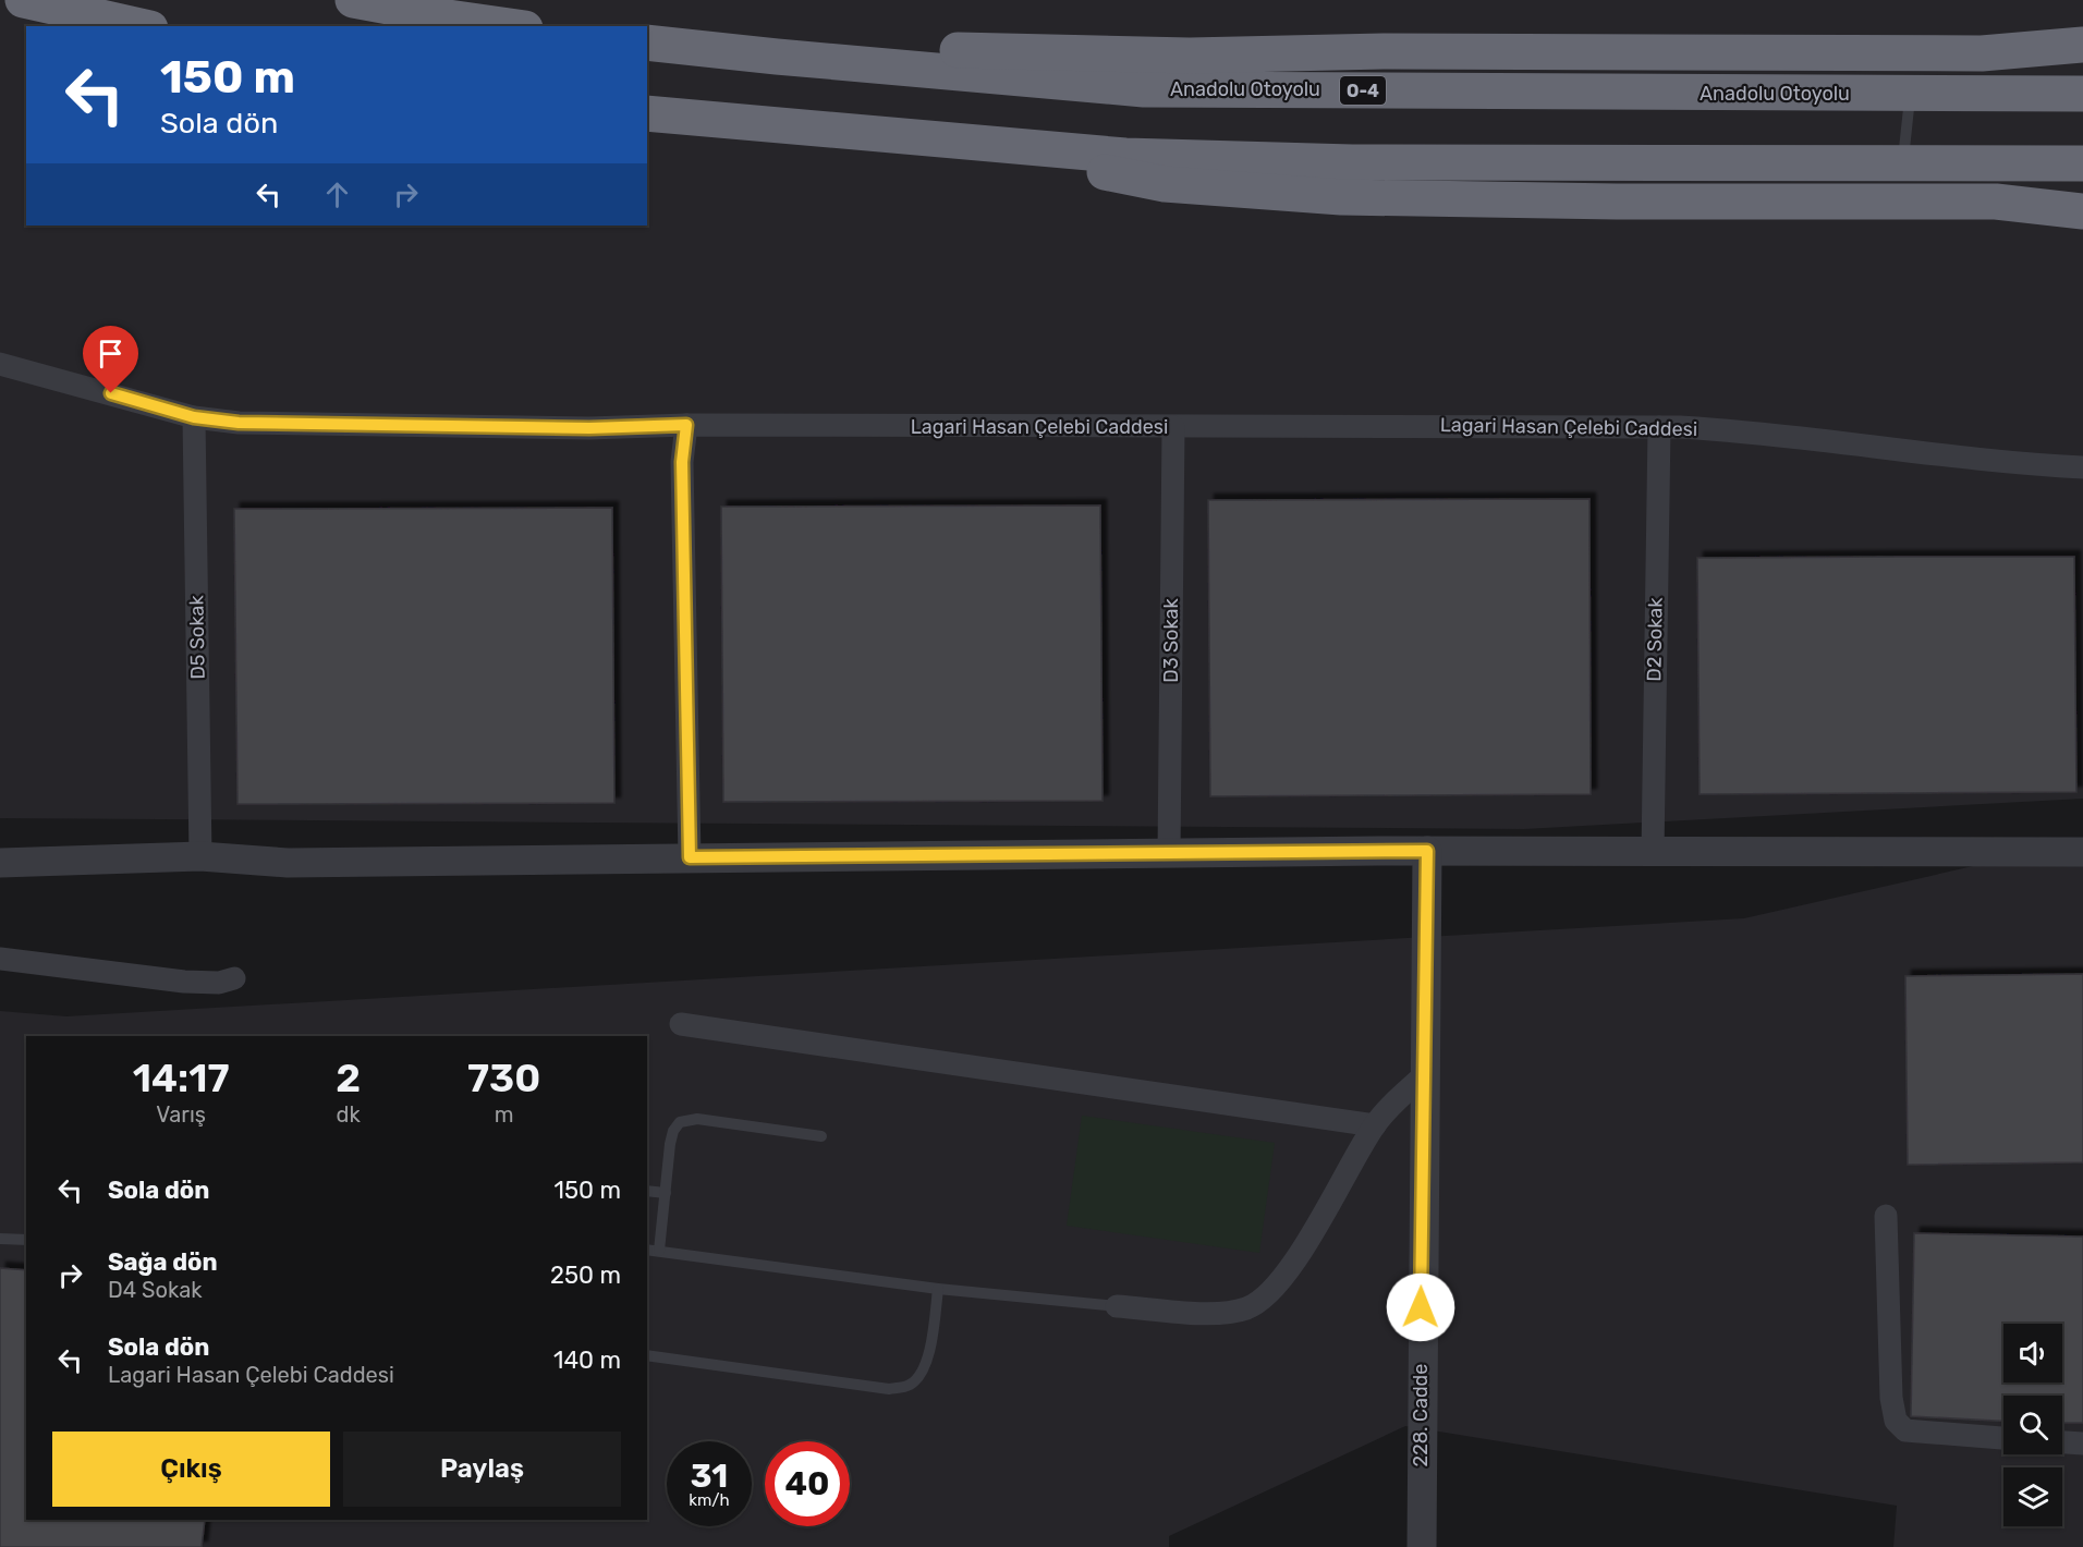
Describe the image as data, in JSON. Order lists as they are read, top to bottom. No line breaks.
{"streets":{"highway":["Anadolu Otoyolu","O-4"],"street":["Lagari Hasan Çelebi Caddesi","D5 Sokak","D2 Sokak","D3 Sokak","228. Cadde"]},"crossings":[["Lagari Hasan Çelebi Caddesi","D5 Sokak"],["Lagari Hasan Çelebi Caddesi","D2 Sokak"],["Lagari Hasan Çelebi Caddesi","D3 Sokak"]],"page":{"turn":["150 m","Sola dön"],"eta":["14:17","Varış","2","dk","730","m"],"list":[{"name":"Sola dön","value":"150 m"},{"name":"Sağa dön","note":"D4 Sokak","value":"250 m"},{"name":"Sola dön","note":"Lagari Hasan Çelebi Caddesi","value":"140 m"}],"buttons":["Çıkış","Paylaş"],"speed":"31 km/h","limit":"40"}}
